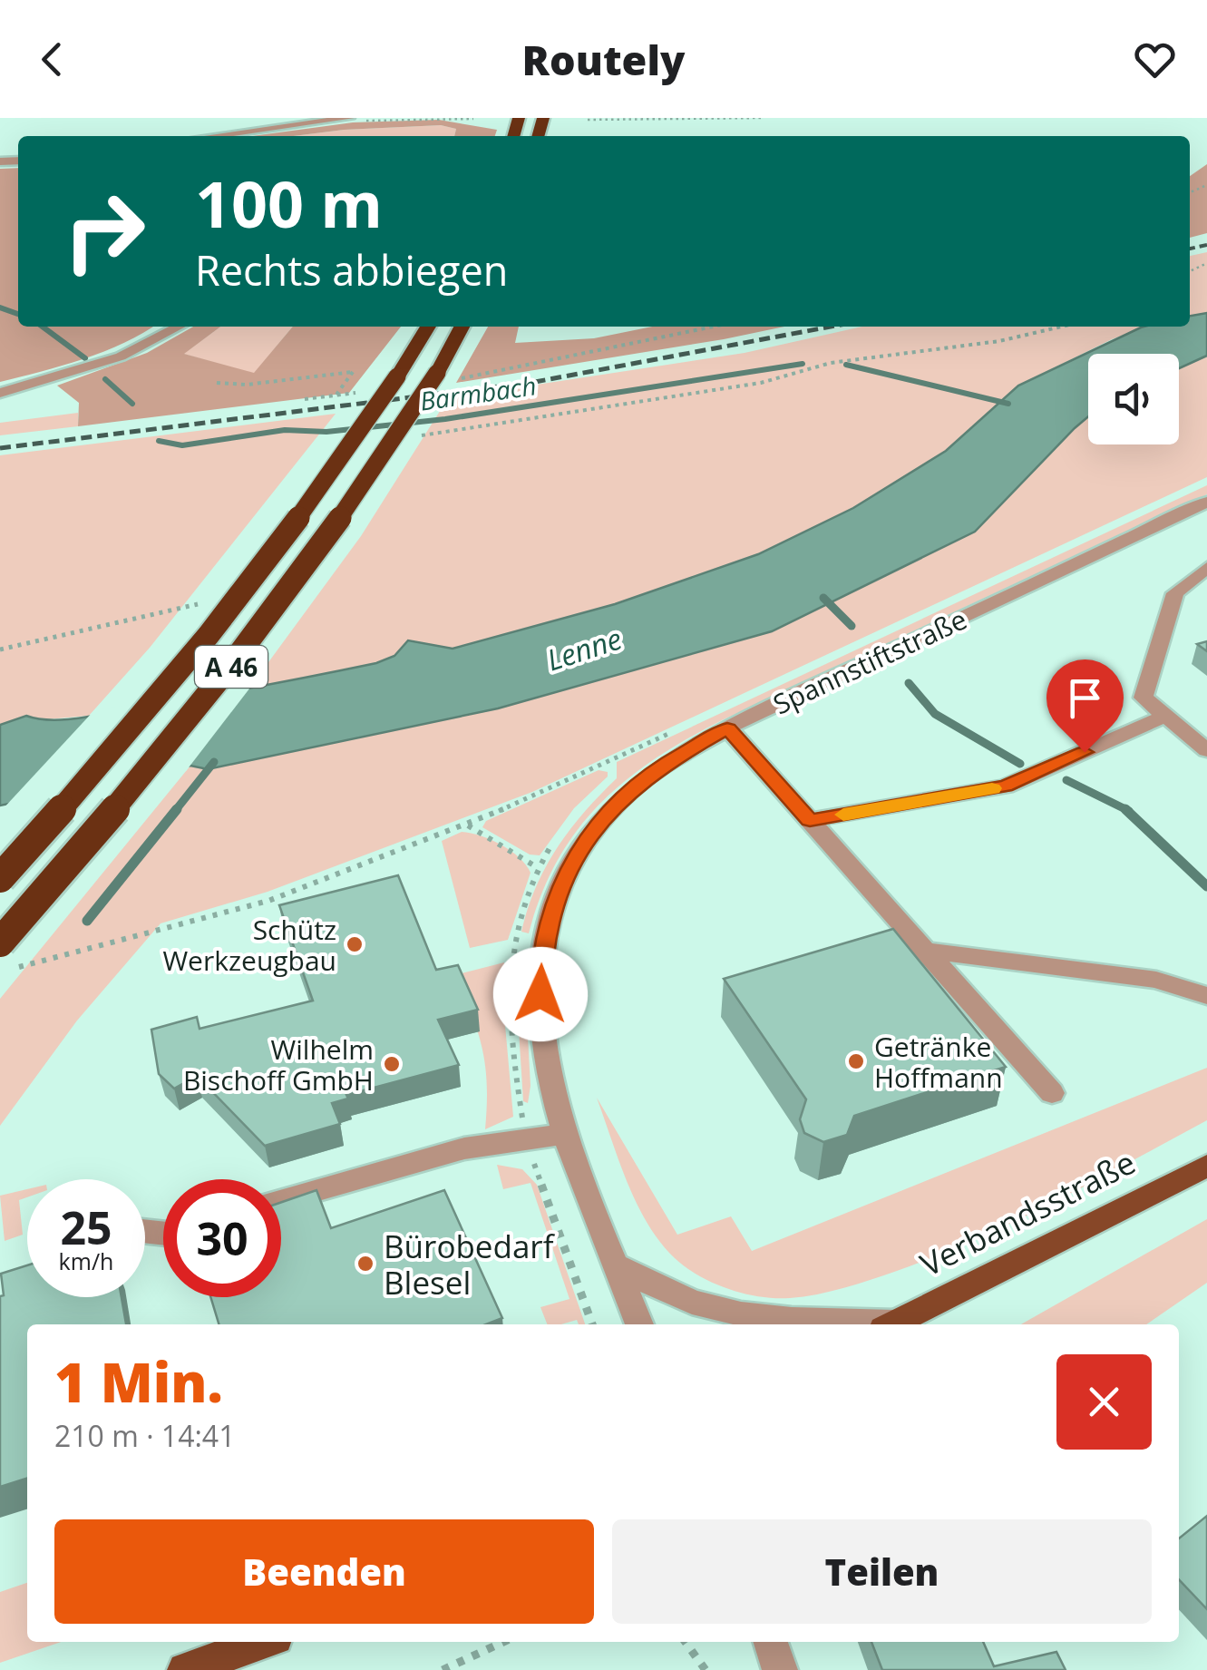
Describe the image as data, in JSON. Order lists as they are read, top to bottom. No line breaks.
{"streets":{"highway":["A 46"],"main road":["Verbandsstraße"],"street":["Spannstiftstraße"]},"water":["Barmbach","Lenne"],"places":["Schütz Werkzeugbau","Getränke Hoffmann","Wilhelm Bischoff GmbH","Bürobedarf Blesel"],"page":{"header":"Routely","turn":["100 m","Rechts abbiegen"],"speed":"25 km/h","limit":"30","heading":["1 Min.","210 m · 14:41"],"buttons":["Beenden","Teilen"]}}
